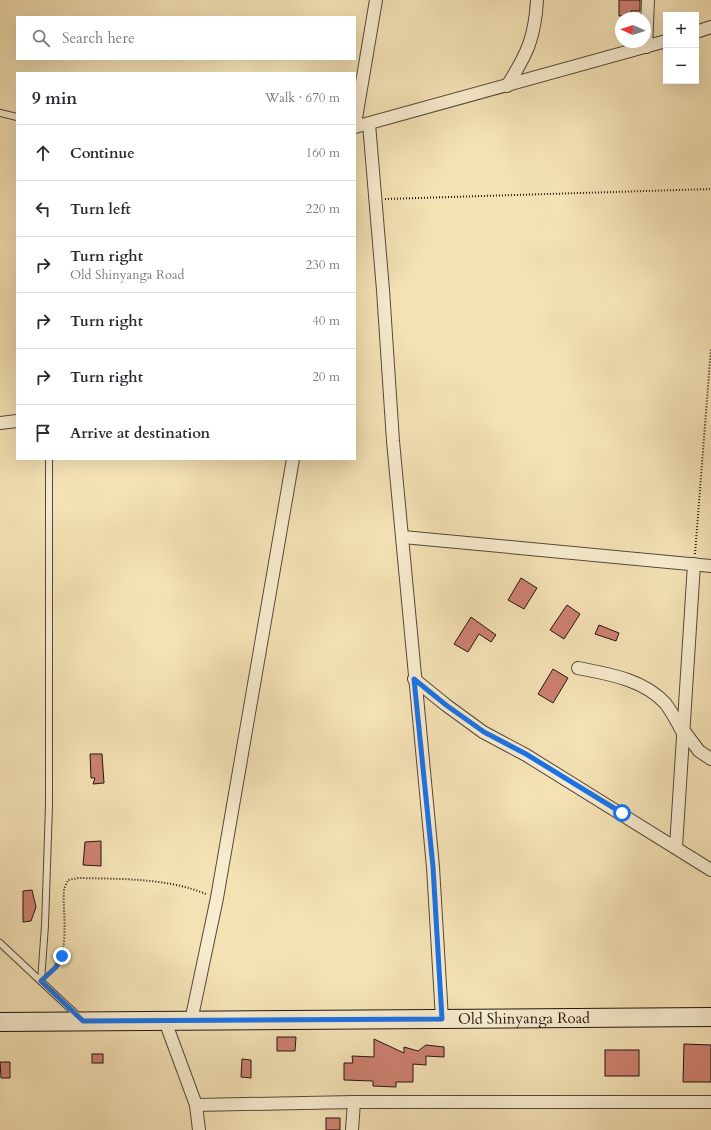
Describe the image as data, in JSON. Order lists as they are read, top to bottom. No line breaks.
{"streets":{"main road":["Old Shinyanga Road"]},"north":"left","page":{"map_buttons":["+","−"],"search":"Search here","heading":["9 min","Walk · 670 m"],"list":[["Continue","160 m"],["Turn left","220 m"],["Turn right","Old Shinyanga Road","230 m"],["Turn right","40 m"],["Turn right","20 m"],"Arrive at destination"]}}
